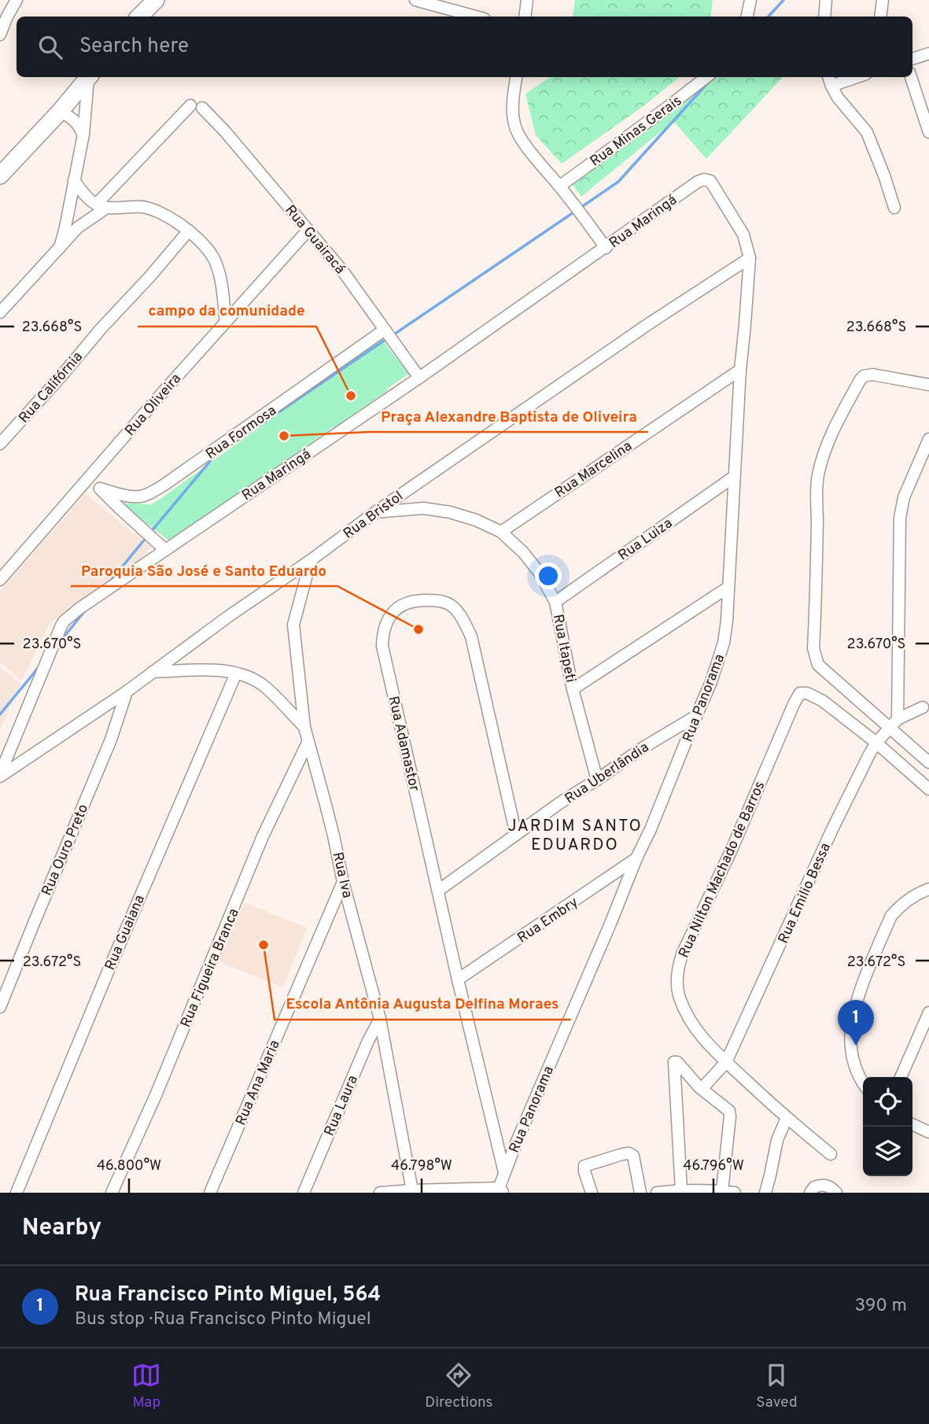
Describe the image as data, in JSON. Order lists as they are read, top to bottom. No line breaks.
{"streets":{"street":["Rua Minas Gerais","Rua Maringá","Rua Guairacá","Rua Califórnia","Rua Oliveira","Rua Formosa","Rua Marcelina","Rua Bristol","Rua Luiza","Rua Itapeti","Rua Panorama","Rua Adamastor","Rua Uberlândia","Rua Ouro Preto","Rua Nilton Machado de Barros","Rua Iva","Rua Emilio Bessa","Rua Embry","Rua Guaiana","Rua Figueira Branca","Rua Ana Maria","Rua Laura"]},"crossings":[["Rua Maringá","Rua Guairacá"],["Rua Maringá","Rua Bristol"],["Rua Maringá","Rua Panorama"],["Rua Guairacá","Rua Oliveira"],["Rua Guairacá","Rua Formosa"],["Rua Marcelina","Rua Itapeti"],["Rua Marcelina","Rua Panorama"],["Rua Bristol","Rua Itapeti"],["Rua Bristol","Rua Panorama"],["Rua Bristol","Rua Ouro Preto"],["Rua Bristol","Rua Iva"],["Rua Luiza","Rua Itapeti"],["Rua Luiza","Rua Panorama"],["Rua Itapeti","Rua Uberlândia"],["Rua Panorama","Rua Adamastor"],["Rua Panorama","Rua Uberlândia"],["Rua Panorama","Rua Embry"],["Rua Adamastor","Rua Uberlândia"],["Rua Adamastor","Rua Embry"],["Rua Nilton Machado de Barros","Rua Emilio Bessa"],["Rua Iva","Rua Figueira Branca"],["Rua Iva","Rua Ana Maria"],["Rua Iva","Rua Laura"]],"districts":["JARDIM SANTO EDUARDO"],"places":["campo da comunidade","Praça Alexandre Baptista de Oliveira","Paroquia São José e Santo Eduardo","Escola Antônia Augusta Delfina Moraes"],"page":{"search":"Search here","pins":"1","heading":"Nearby","list":[{"mark":"1","name":"Rua Francisco Pinto Miguel, 564","note":"Bus stop · Rua Francisco Pinto Miguel","value":"390 m"}],"nav":["Map","Directions","Saved"]},"coordinates":["23.668°S","23.670°S","23.672°S","46.800°W","46.798°W","46.796°W"]}
